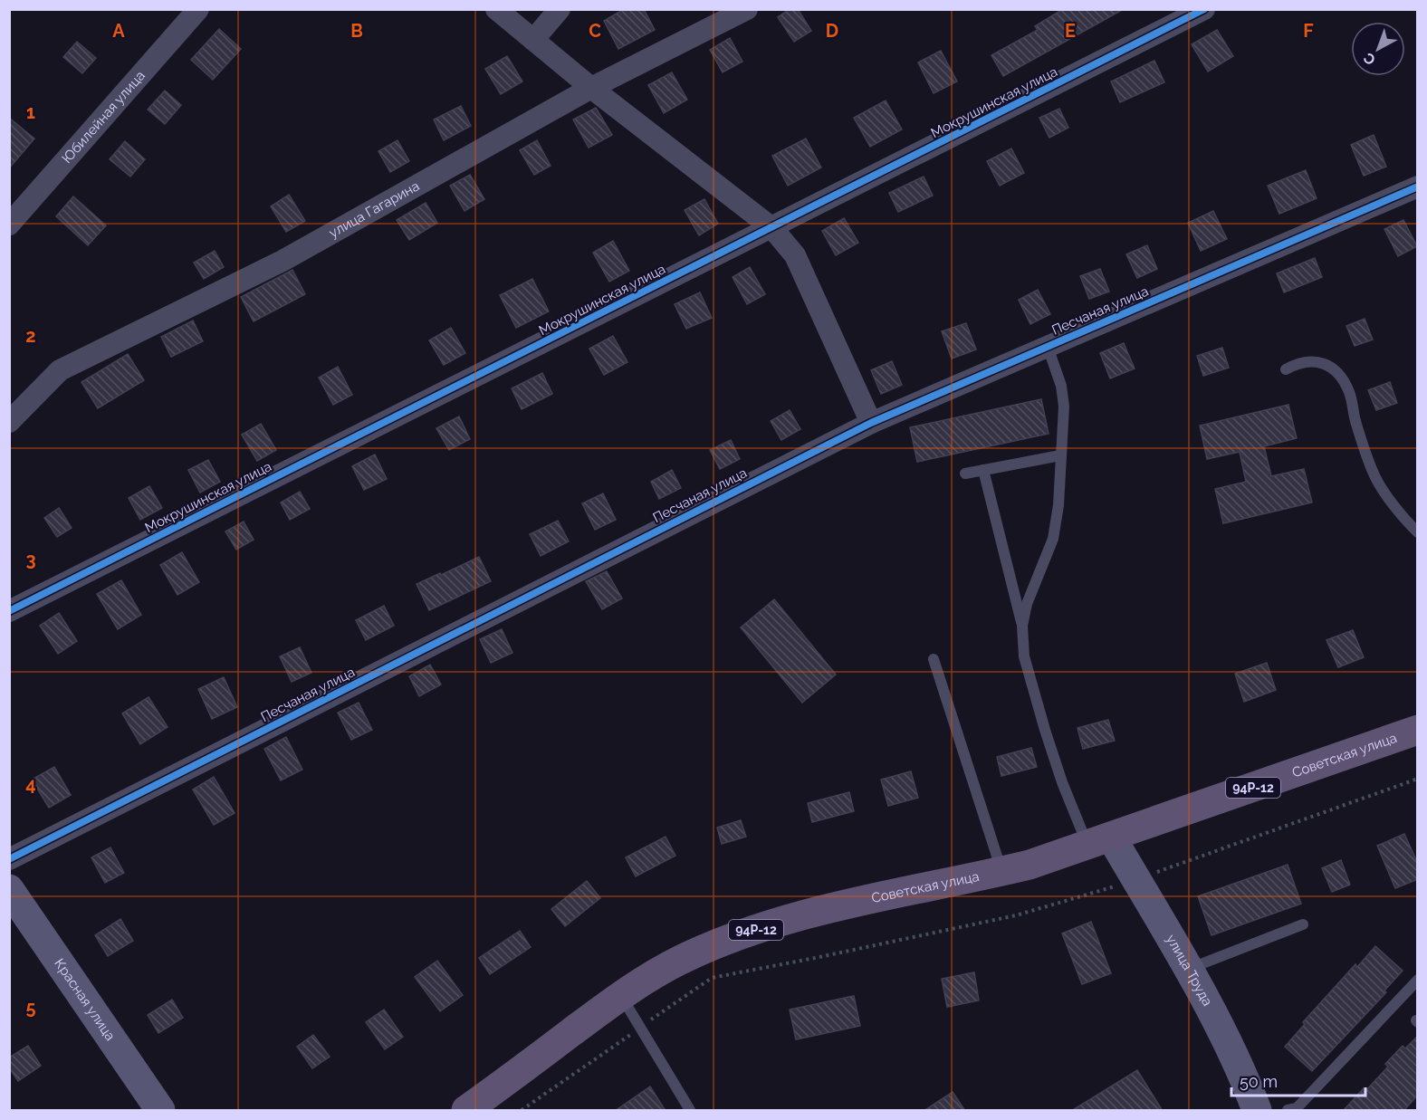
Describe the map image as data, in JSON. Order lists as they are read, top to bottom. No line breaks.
{"streets":{"main road":["Советская улица","94Р-12"],"street":["Мокрушинская улица","Юбилейная улица","улица Гагарина","Песчаная улица","улица Труда","Красная улица"]},"crossings":[["Советская улица","улица Труда"]],"scale_bar":"50 m","north":"bottom left","grid":{"columns":["A","B","C","D","E","F"],"rows":["1","2","3","4","5"]}}
